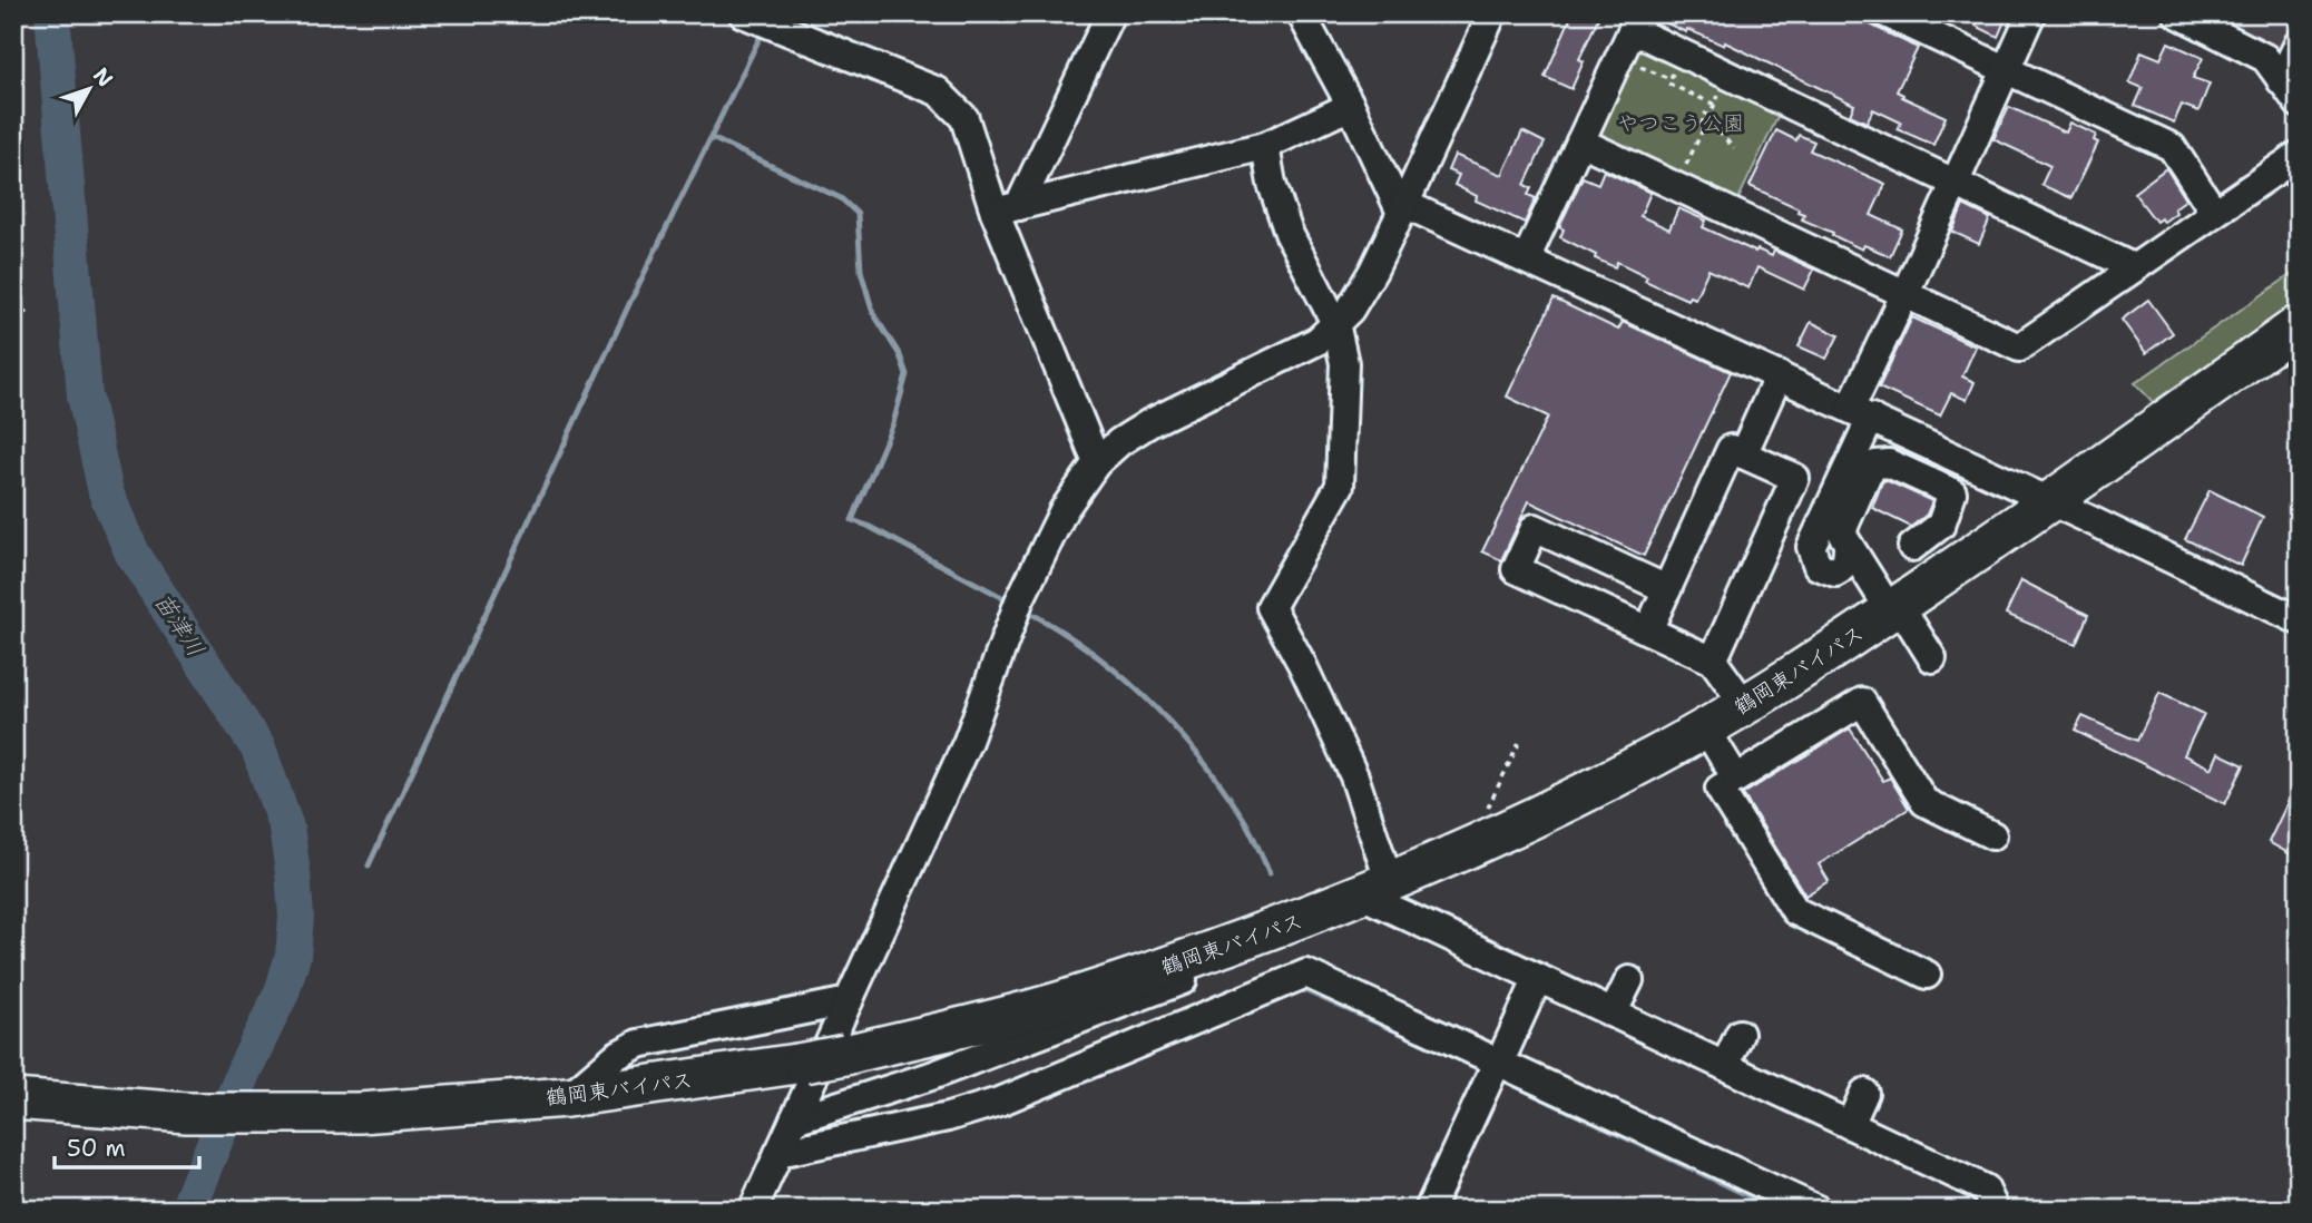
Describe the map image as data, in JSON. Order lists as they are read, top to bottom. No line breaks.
{"streets":{"highway":["鶴岡東バイパス"]},"water":["苗津川"],"parks":["やつこう公園"],"scale_bar":"50 m","north":"top right"}
